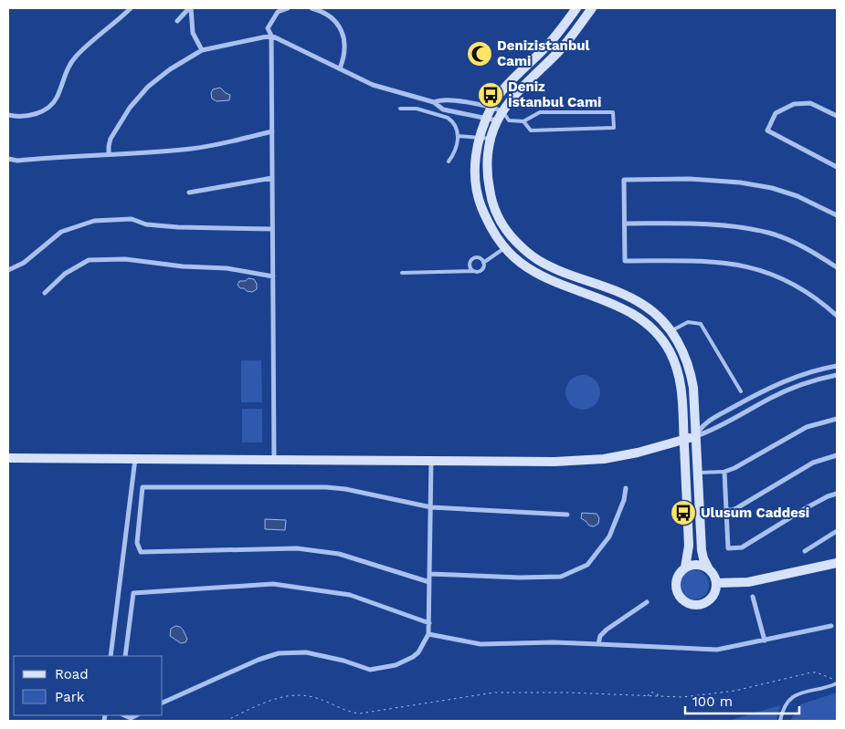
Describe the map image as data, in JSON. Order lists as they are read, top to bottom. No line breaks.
{"places":{"mosque":["Denizistanbul Cami"],"bus stop":["Deniz İstanbul Cami","Ulusum Caddesi"]},"legend":["Road","Park"],"scale_bar":"100 m"}
